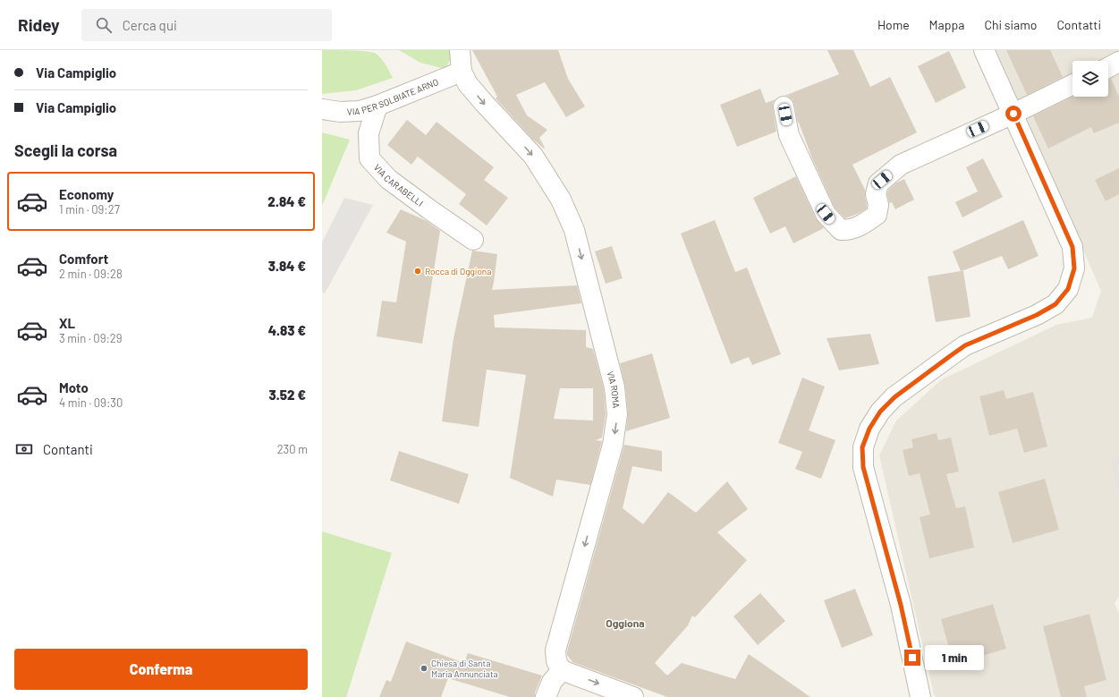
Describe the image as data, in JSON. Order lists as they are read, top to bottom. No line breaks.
{"streets":{"street":["VIA PER SOLBIATE ARNO","VIA CARABELLI","VIA ROMA"]},"crossings":[["VIA PER SOLBIATE ARNO","VIA CARABELLI"],["VIA PER SOLBIATE ARNO","VIA ROMA"]],"one_way":["VIA ROMA"],"districts":["Oggiona"],"places":["Rocca di Oggiona","Chiesa di Santa Maria Annunciata"],"page":{"header":"Ridey","search":"Cerca qui","nav":["Home","Mappa","Chi siamo","Contatti"],"banner":["Via Campiglio","Via Campiglio"],"heading":"Scegli la corsa","list":[{"name":"Economy","note":"1 min · 09:27","value":"2.84 €"},{"name":"Comfort","note":"2 min · 09:28","value":"3.84 €"},{"name":"XL","note":"3 min · 09:29","value":"4.83 €"},{"name":"Moto","note":"4 min · 09:30","value":"3.52 €"}],"pay":["Contanti","230 m"],"buttons":"Conferma","bubble":"1 min"}}
